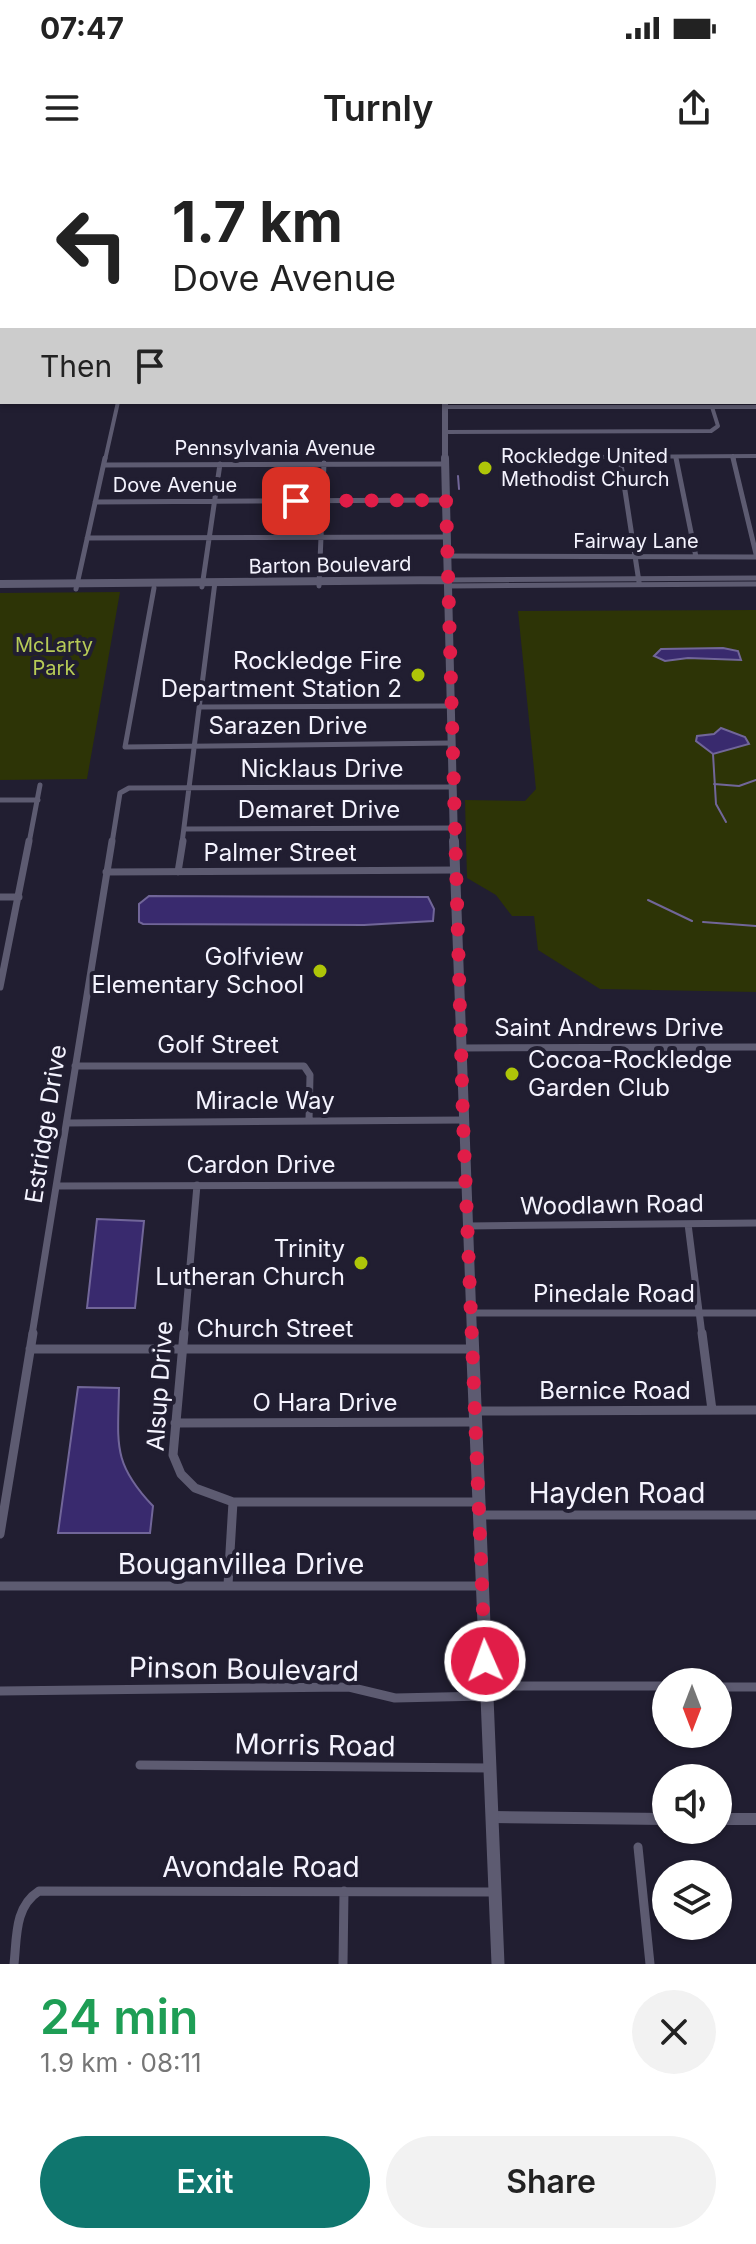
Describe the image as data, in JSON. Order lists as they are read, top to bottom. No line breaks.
{"streets":{"main road":["Barton Boulevard"],"street":["Pennsylvania Avenue","Dove Avenue","Fairway Lane","Sarazen Drive","Nicklaus Drive","Demaret Drive","Palmer Street","Saint Andrews Drive","Golf Street","Miracle Way","Estridge Drive","Cardon Drive","Woodlawn Road","Pinedale Road","Church Street","Alsup Drive","Bernice Road","O Hara Drive","Hayden Road","Bouganvillea Drive","Pinson Boulevard","Morris Road","Avondale Road"]},"crossings":[["Barton Boulevard","Sarazen Drive"],["Nicklaus Drive","Estridge Drive"],["Palmer Street","Estridge Drive"],["Golf Street","Miracle Way"],["Golf Street","Estridge Drive"],["Miracle Way","Estridge Drive"],["Estridge Drive","Cardon Drive"],["Estridge Drive","Church Street"],["Cardon Drive","Alsup Drive"],["Church Street","Alsup Drive"],["Alsup Drive","O Hara Drive"],["Alsup Drive","Hayden Road"],["Bernice Road","O Hara Drive"]],"parks":["McLarty Park"],"places":["Rockledge United Methodist Church","Rockledge Fire Department Station 2","Golfview Elementary School","Cocoa-Rockledge Garden Club","Trinity Lutheran Church"],"north":"bottom","page":{"status":"07:47","header":"Turnly","turn":["1.7 km","Dove Avenue"],"then":"Then","heading":["24 min","1.9 km · 08:11"],"buttons":["Exit","Share"]}}
